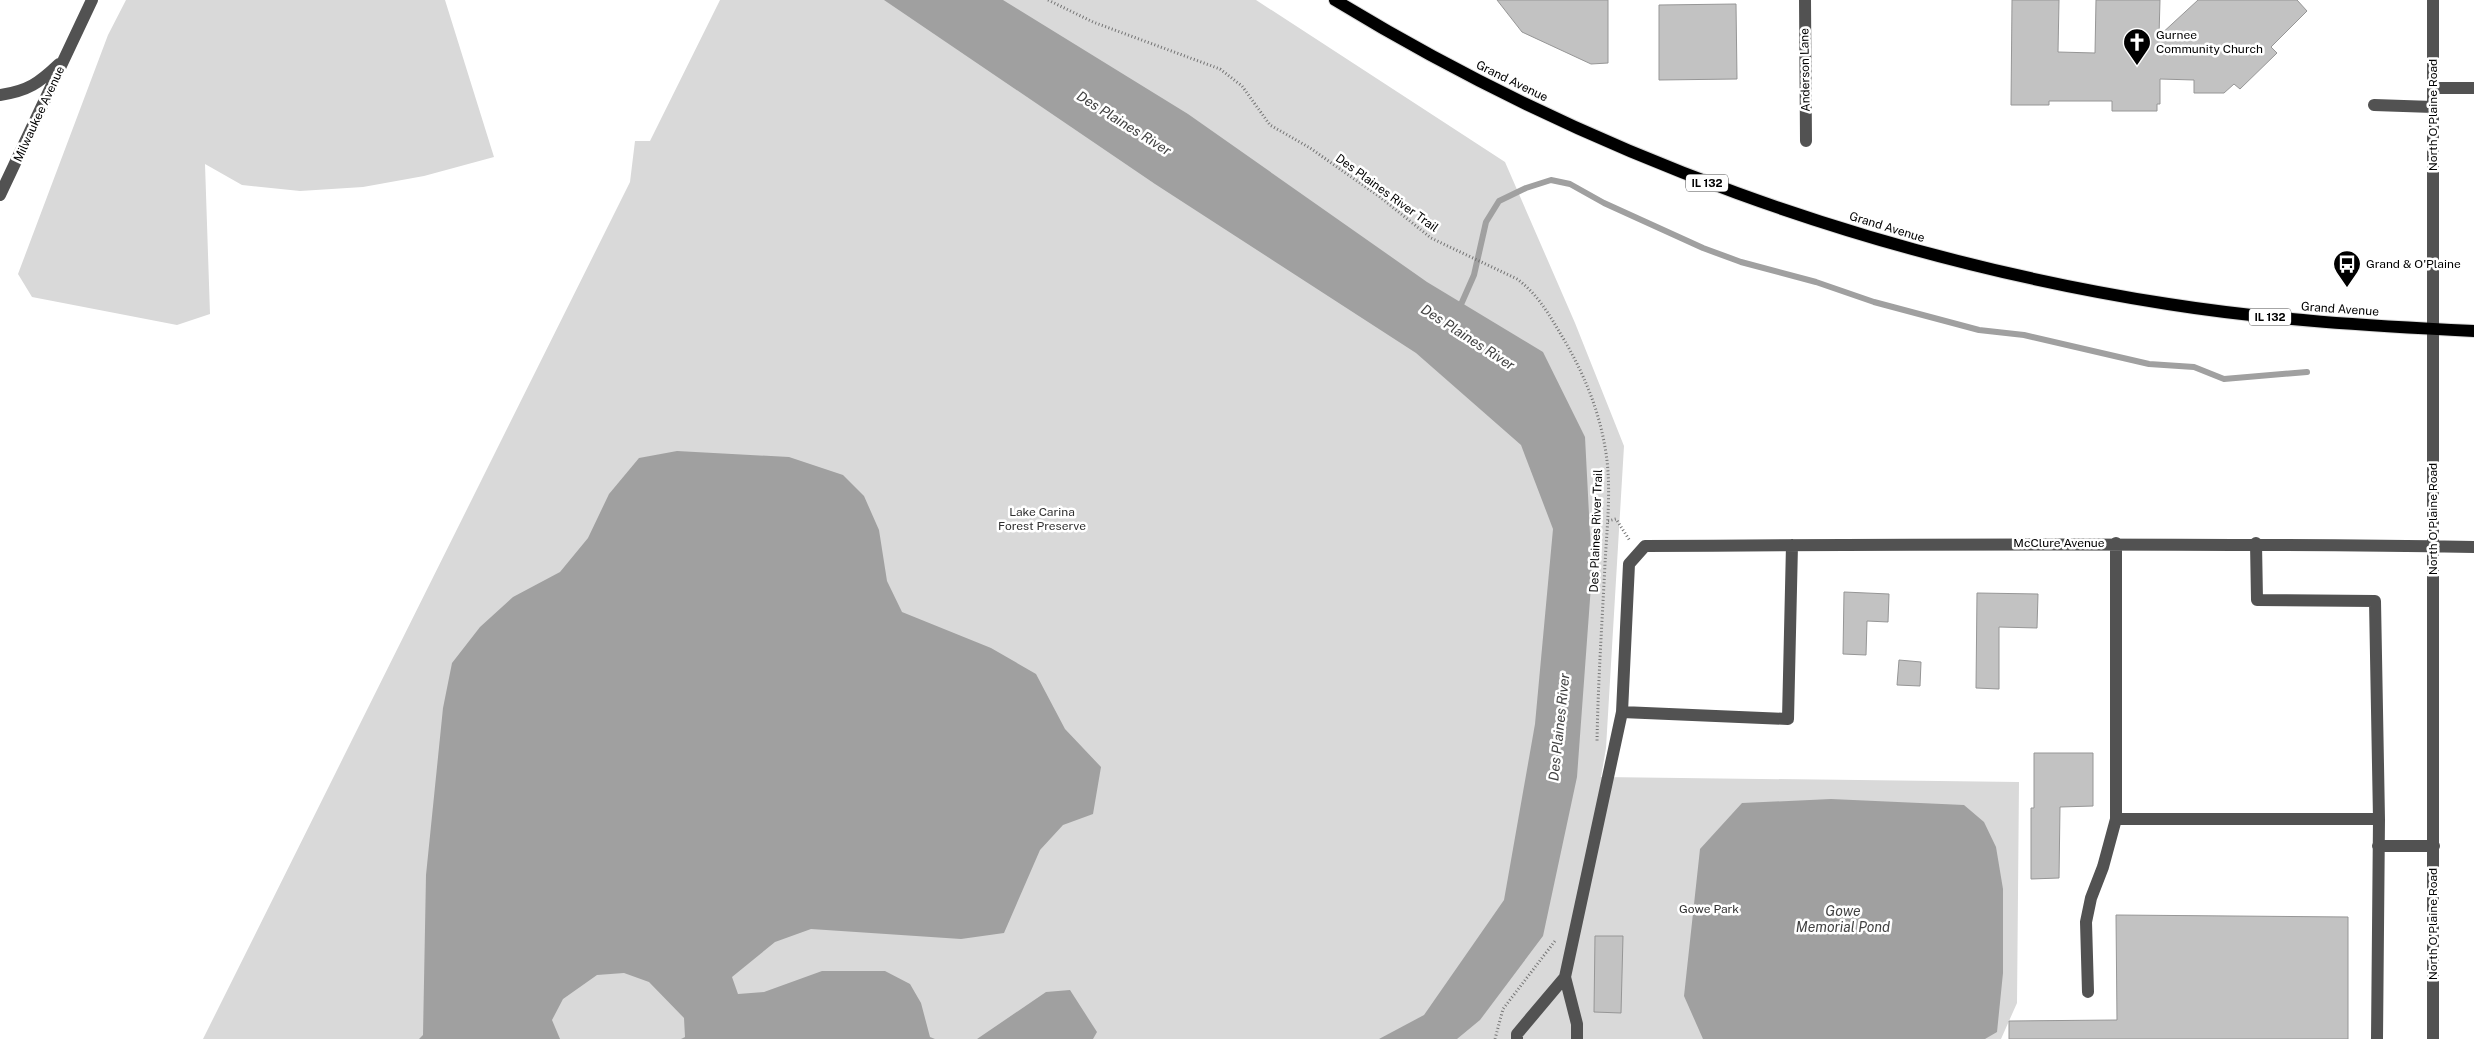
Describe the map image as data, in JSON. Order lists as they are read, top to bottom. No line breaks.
{"streets":{"main road":["Grand Avenue","IL 132"],"street":["Anderson Lane","Milwaukee Avenue","North O'Plaine Road","McClure Avenue"],"path":["Des Plaines River Trail"]},"crossings":[["Grand Avenue","North O'Plaine Road"],["North O'Plaine Road","McClure Avenue"]],"water":["Des Plaines River","Gowe Memorial Pond"],"parks":["Lake Carina Forest Preserve","Gowe Park"],"places":{"church":["Gurnee Community Church"],"bus stop":["Grand & O'Plaine"]}}
